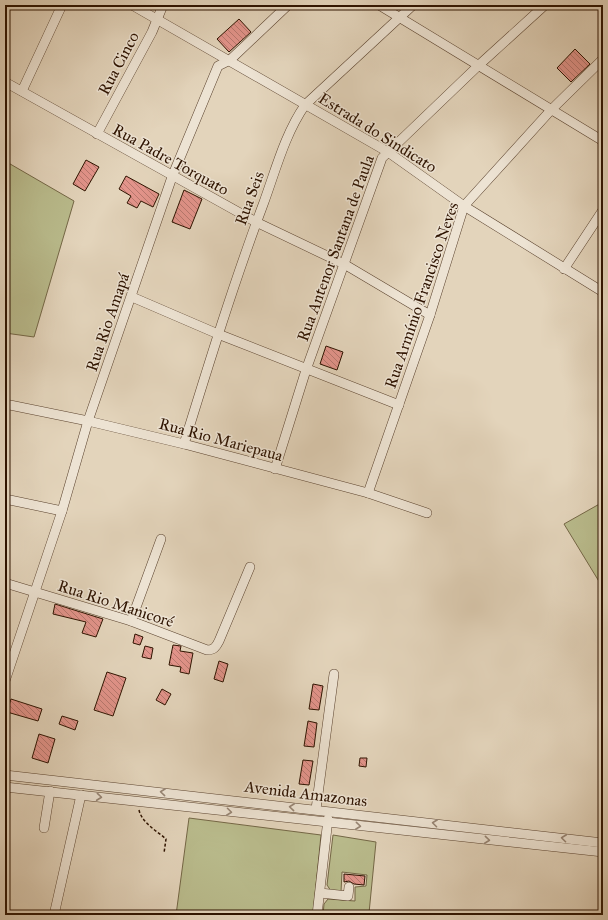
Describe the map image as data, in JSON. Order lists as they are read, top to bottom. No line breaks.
{"streets":{"street":["Rua Cinco","Estrada do Sindicato","Rua Padre Torquato","Rua Seis","Rua Antenor Santana de Paula","Rua Armínio Francisco Neves","Rua Rio Amapá","Rua Rio Mariepaua","Rua Rio Manicoré","Avenida Amazonas"]},"crossings":[["Rua Cinco","Estrada do Sindicato"],["Rua Cinco","Rua Padre Torquato"],["Estrada do Sindicato","Rua Seis"],["Estrada do Sindicato","Rua Antenor Santana de Paula"],["Estrada do Sindicato","Rua Armínio Francisco Neves"],["Estrada do Sindicato","Rua Rio Amapá"],["Rua Padre Torquato","Rua Seis"],["Rua Padre Torquato","Rua Antenor Santana de Paula"],["Rua Padre Torquato","Rua Armínio Francisco Neves"],["Rua Padre Torquato","Rua Rio Amapá"],["Rua Seis","Rua Rio Mariepaua"],["Rua Antenor Santana de Paula","Rua Rio Mariepaua"],["Rua Armínio Francisco Neves","Rua Rio Mariepaua"],["Rua Rio Amapá","Rua Rio Mariepaua"],["Rua Rio Amapá","Rua Rio Manicoré"]]}
